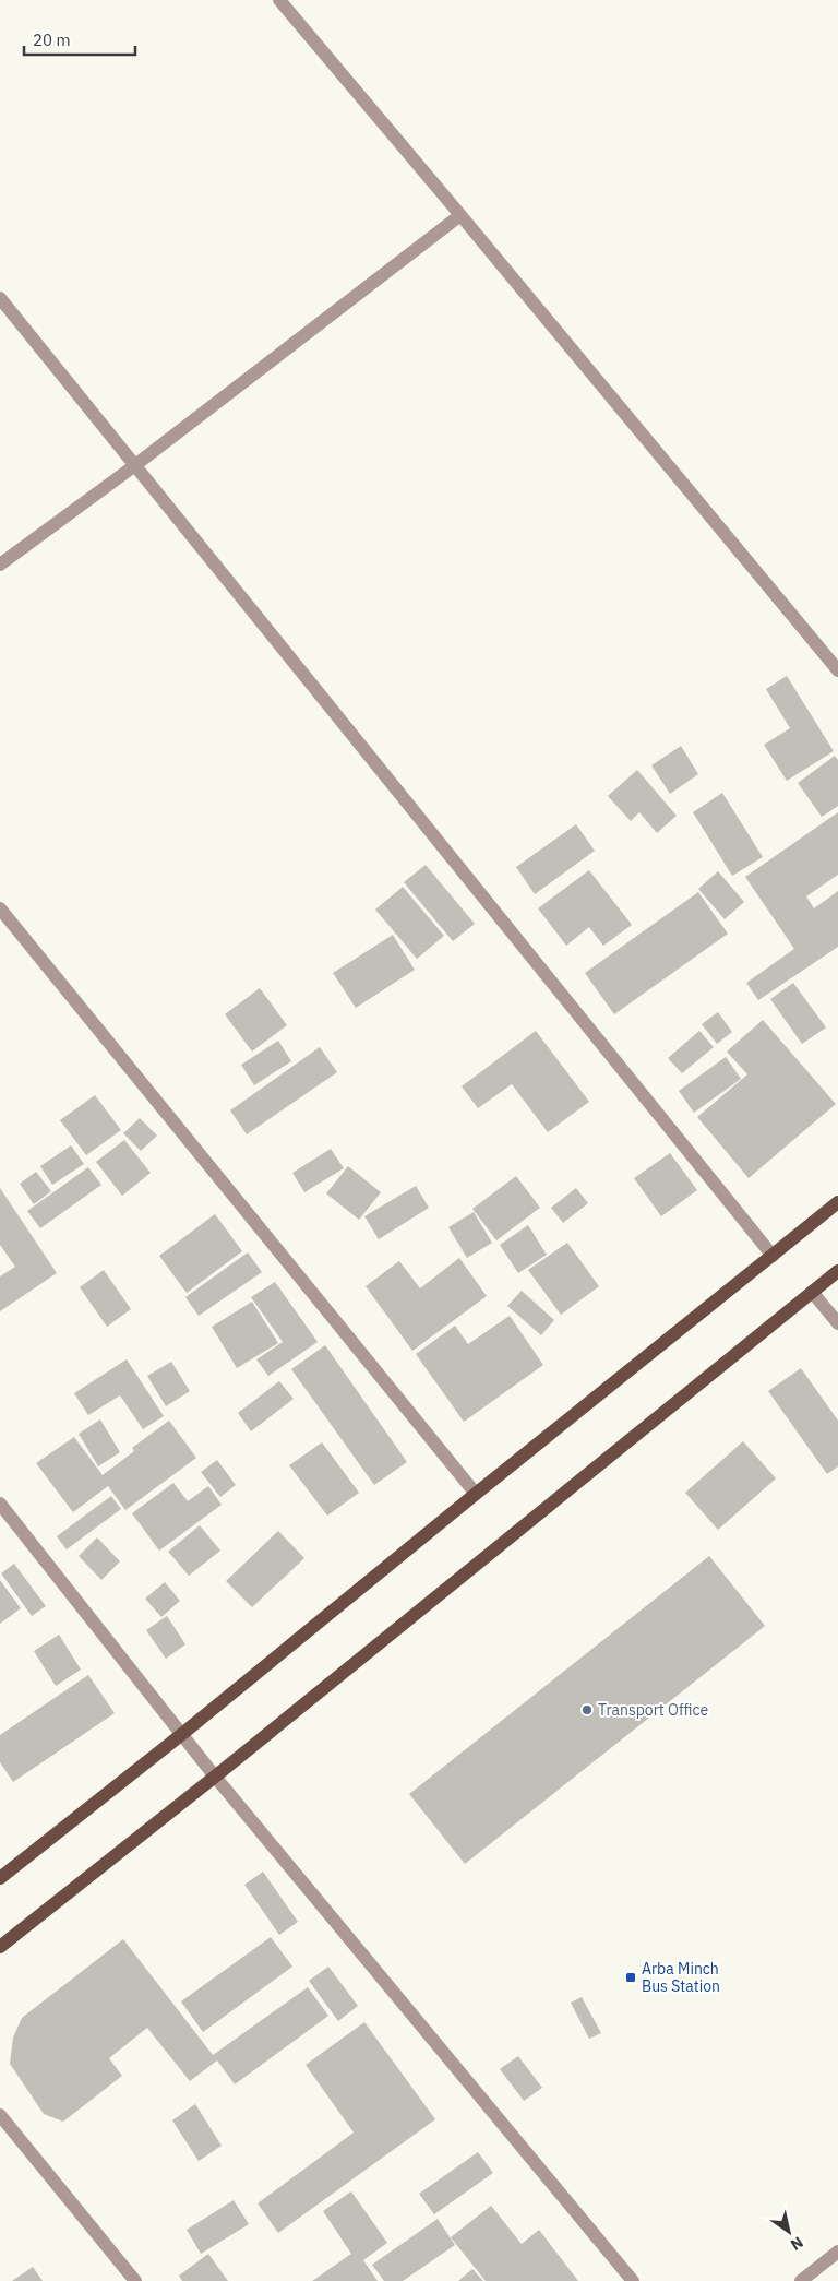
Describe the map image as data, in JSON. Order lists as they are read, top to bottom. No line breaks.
{"places":{"other":["Transport Office"],"transit":["Arba Minch Bus Station"]},"scale_bar":"20 m","north":"bottom right"}
